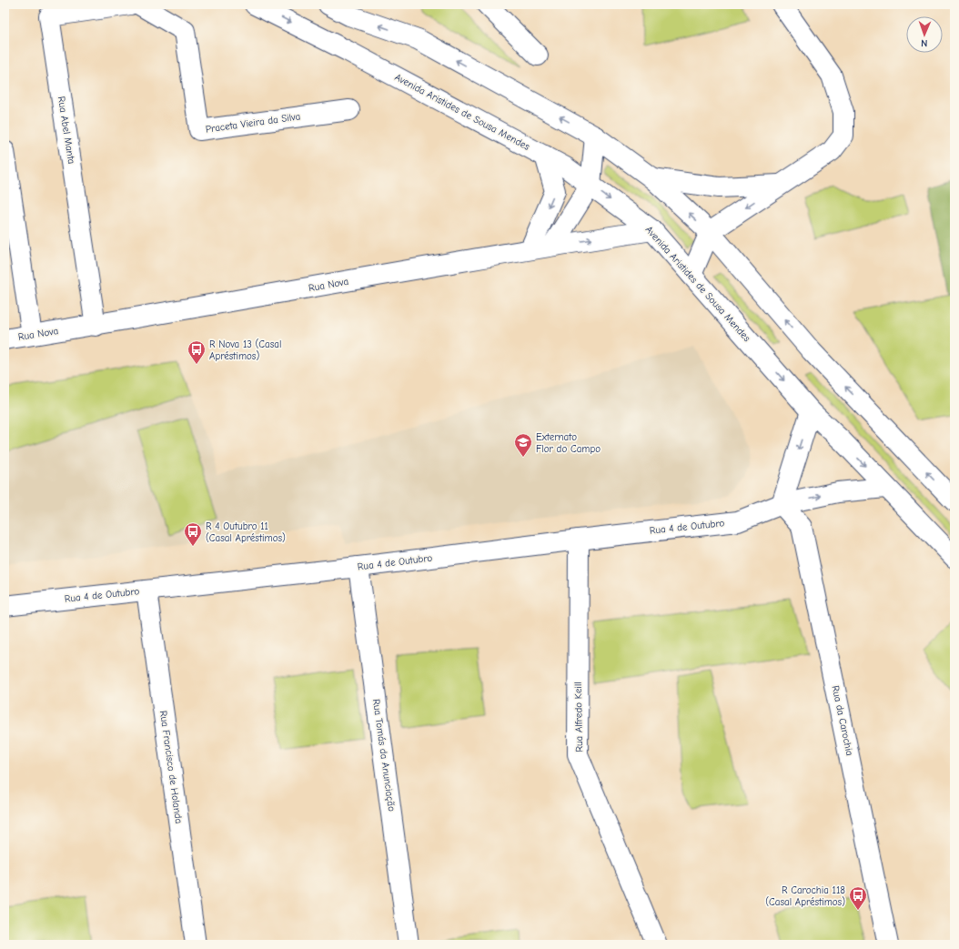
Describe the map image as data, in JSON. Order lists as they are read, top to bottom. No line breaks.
{"streets":{"street":["Avenida Aristides de Sousa Mendes","Praceta Vieira da Silva","Rua Abel Manta","Rua Nova","Rua 4 de Outubro","Rua Alfredo Keill","Rua da Carochia","Rua Tomás da Anunciação","Rua Francisco de Holanda"]},"crossings":[["Avenida Aristides de Sousa Mendes","Rua Nova"],["Avenida Aristides de Sousa Mendes","Rua 4 de Outubro"],["Rua Abel Manta","Rua Nova"],["Rua 4 de Outubro","Rua Alfredo Keill"],["Rua 4 de Outubro","Rua da Carochia"],["Rua 4 de Outubro","Rua Tomás da Anunciação"],["Rua 4 de Outubro","Rua Francisco de Holanda"]],"places":{"bus stop":["R Nova 13 (Casal Apréstimos)","R 4 Outubro 11 (Casal Apréstimos)","R Carochia 118 (Casal Apréstimos)"],"school or university":["Externato Flor do Campo"]},"north":"bottom"}
